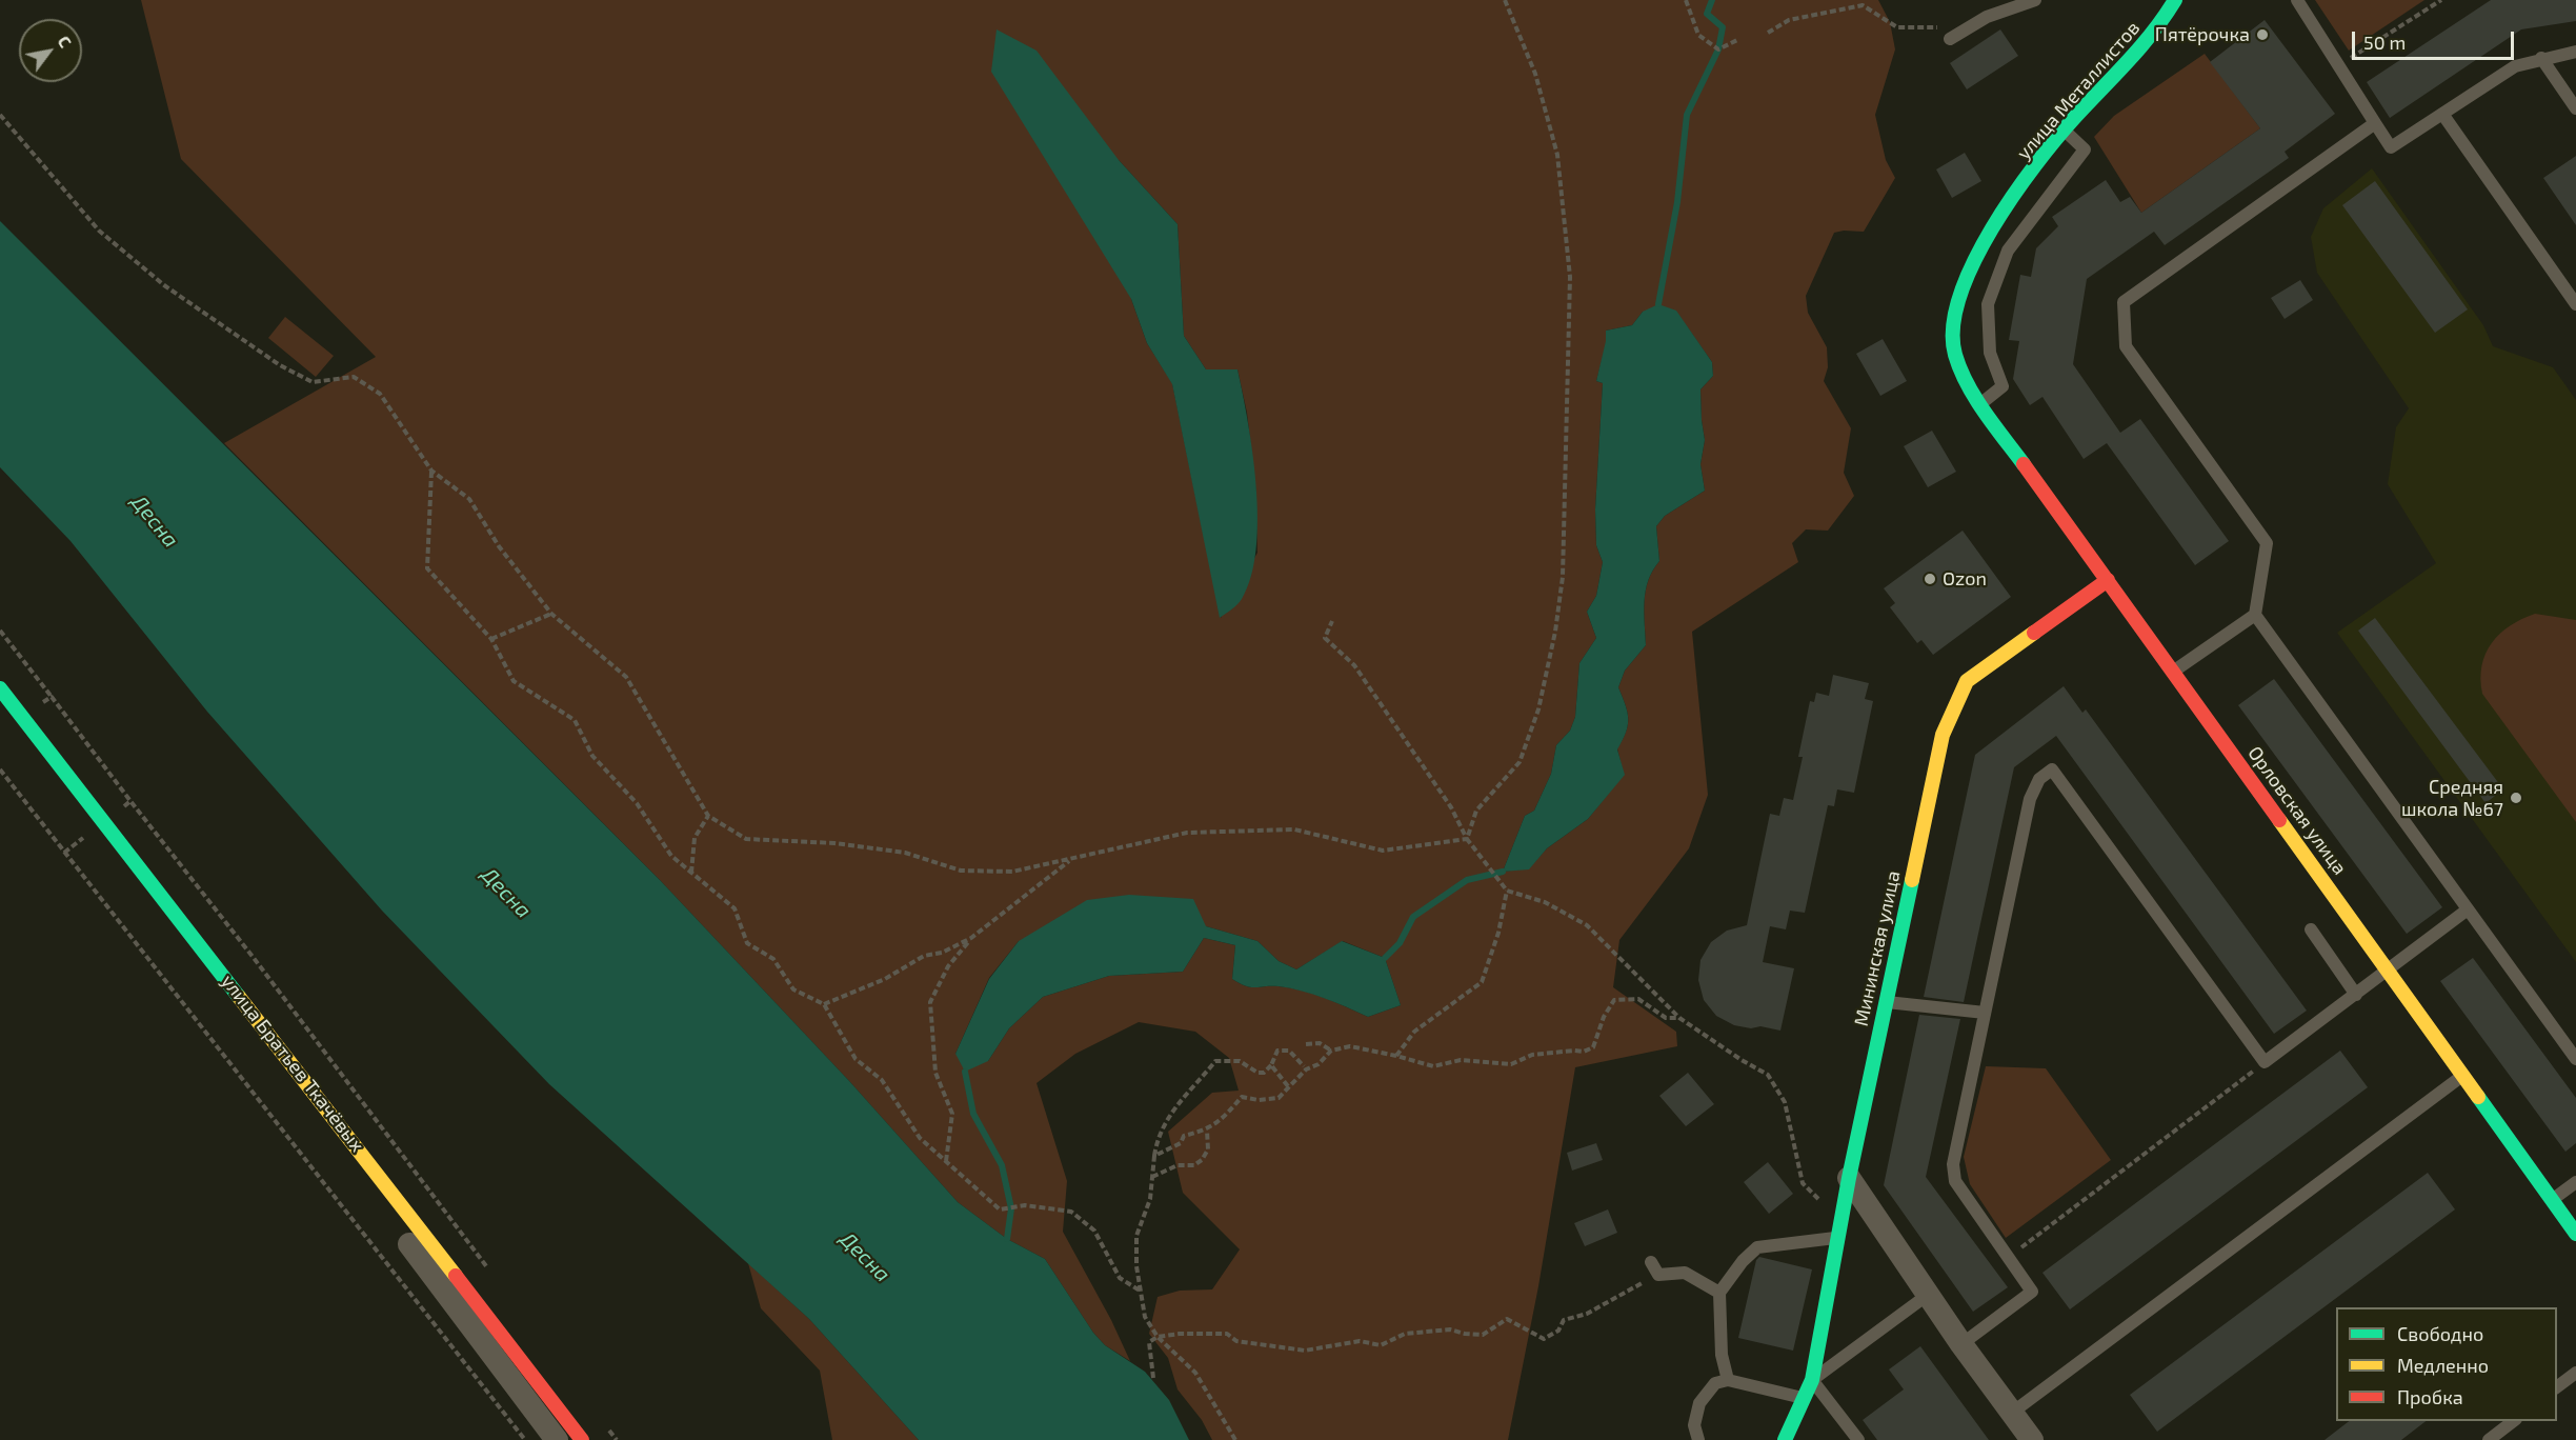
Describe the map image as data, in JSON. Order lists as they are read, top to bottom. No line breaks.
{"streets":{"street":["улица Металлистов","Орловская улица","Мининская улица","улица Братьев Ткачёвых"]},"crossings":[["улица Металлистов","Орловская улица"],["Орловская улица","Мининская улица"]],"water":["Десна"],"places":["Пятёрочка","Ozon","Средняя школа №67"],"legend":["Свободно","Медленно","Пробка"],"scale_bar":"50 m","north":"top right"}
